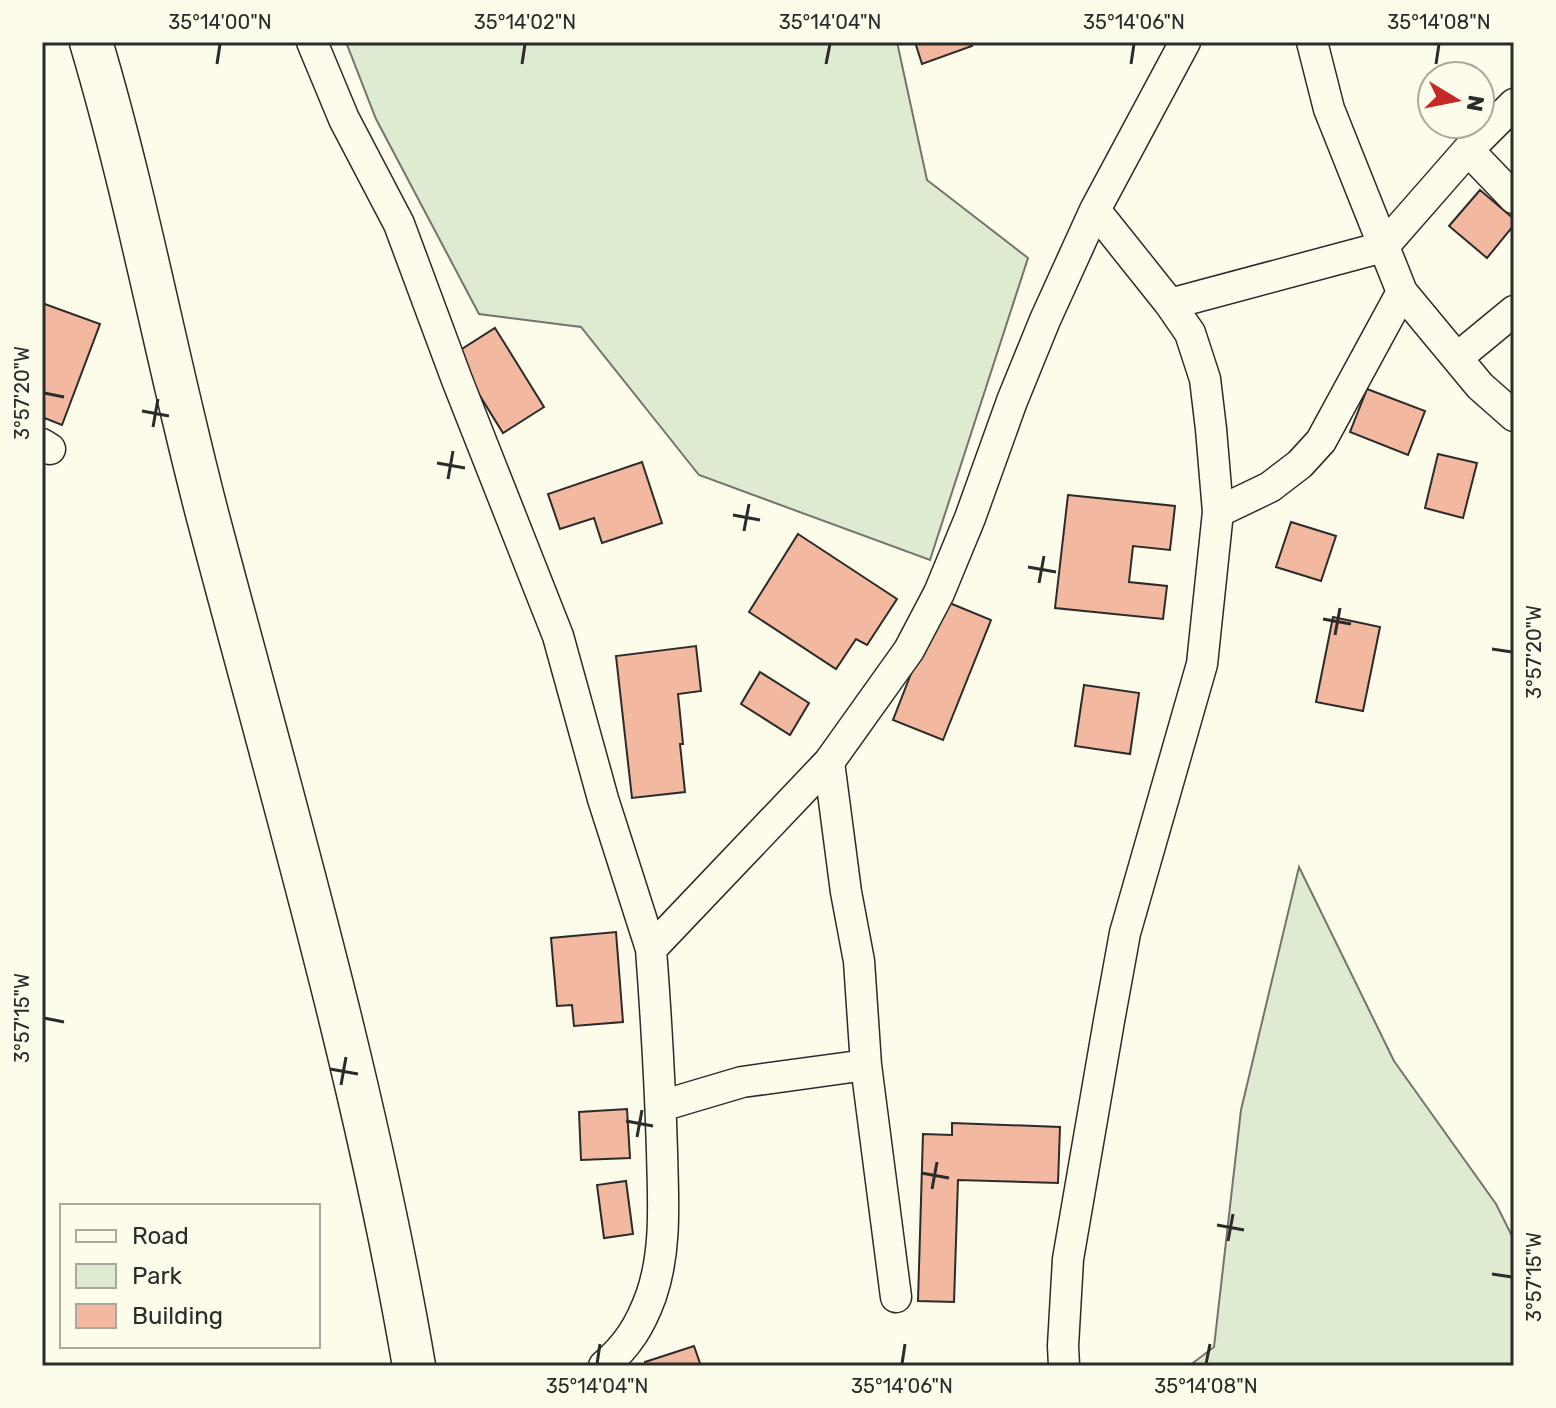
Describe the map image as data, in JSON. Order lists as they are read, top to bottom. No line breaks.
{"legend":["Road","Park","Building"],"north":"right","coordinates":["35°14'00\"N","35°14'02\"N","35°14'04\"N","35°14'06\"N","35°14'08\"N","3°57'20\"W","3°57'15\"W"]}
